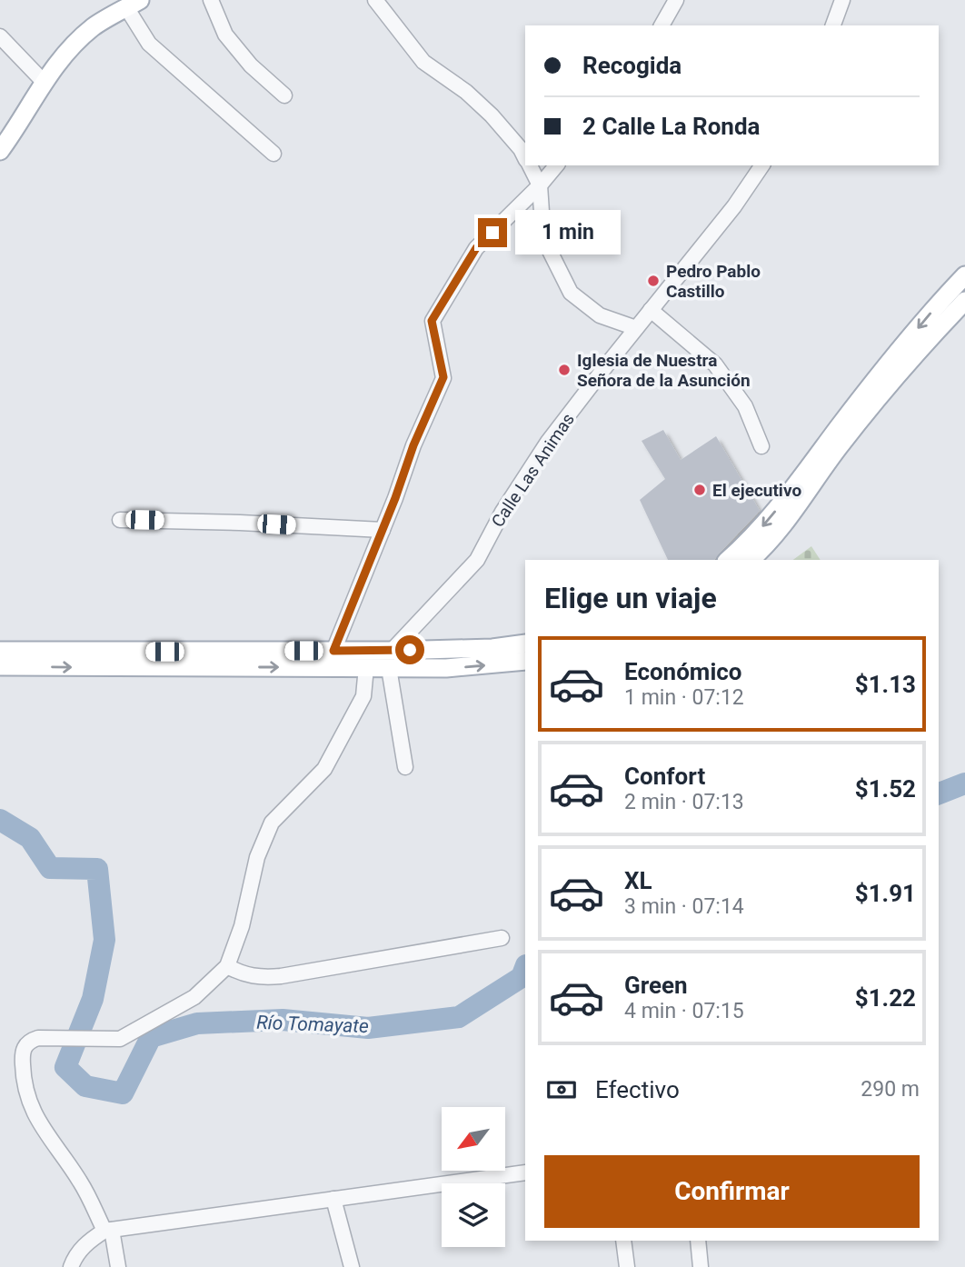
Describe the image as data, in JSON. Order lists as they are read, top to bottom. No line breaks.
{"streets":{"street":["Calle Las Animas"]},"water":["Río Tomayate"],"places":["Pedro Pablo Castillo","Iglesia de Nuestra Señora de la Asunción","El ejecutivo"],"north":"bottom left","page":{"banner":["Recogida","2 Calle La Ronda"],"bubble":"1 min","heading":"Elige un viaje","list":[{"name":"Económico","note":"1 min · 07:12","value":"$1.13"},{"name":"Confort","note":"2 min · 07:13","value":"$1.52"},{"name":"XL","note":"3 min · 07:14","value":"$1.91"},{"name":"Green","note":"4 min · 07:15","value":"$1.22"}],"pay":["Efectivo","290 m"],"buttons":"Confirmar"}}
